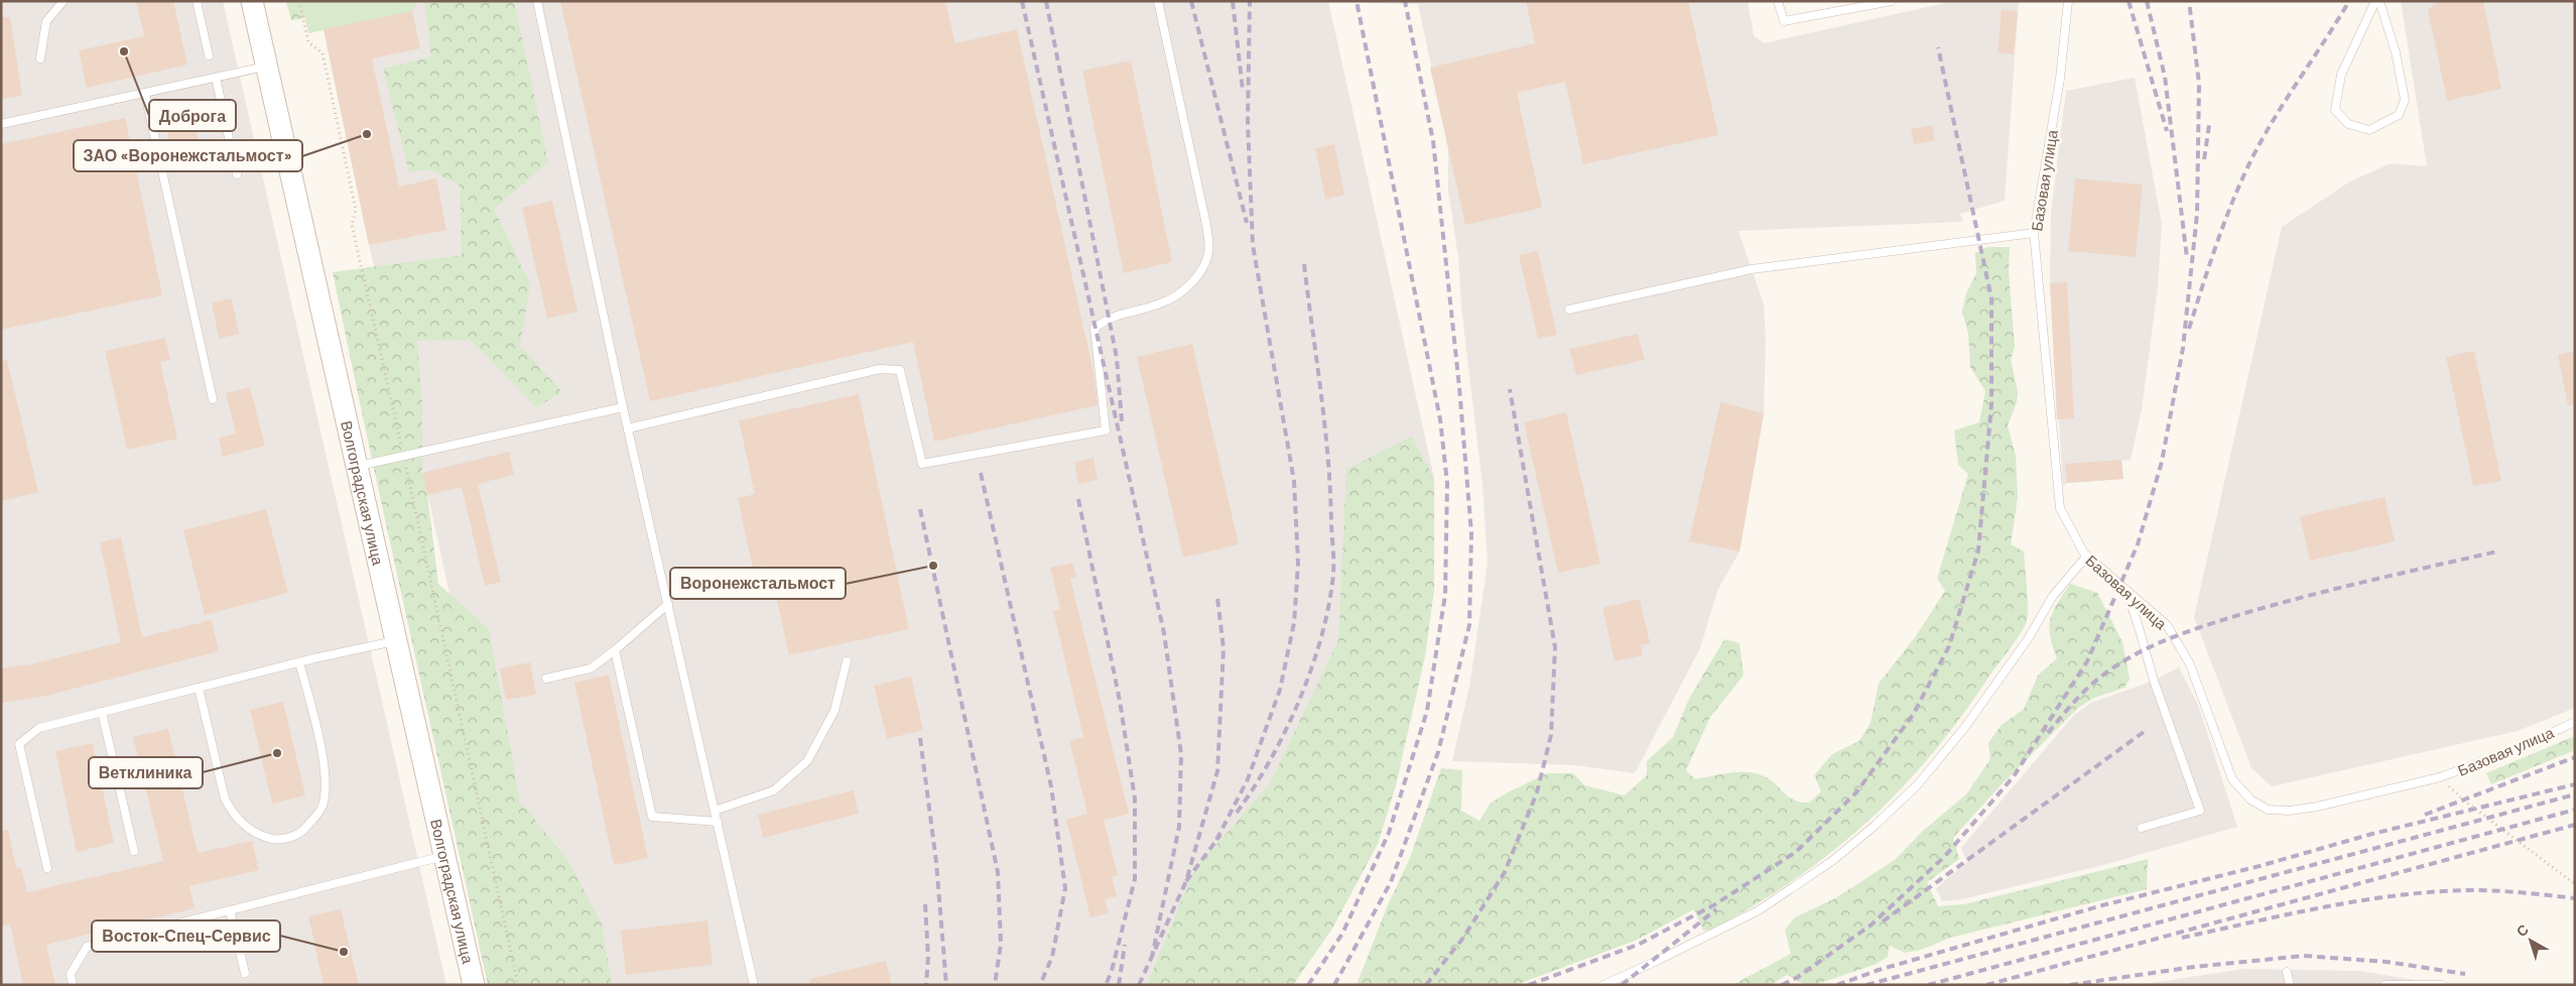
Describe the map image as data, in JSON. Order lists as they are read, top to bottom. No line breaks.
{"streets":{"main road":["Волгоградская улица"],"lane":["Базовая улица"]},"places":["Доброга","ЗАО «Воронежстальмост»","Воронежстальмост","Ветклиника","Восток-Спец-Сервис"],"north":"top left"}
